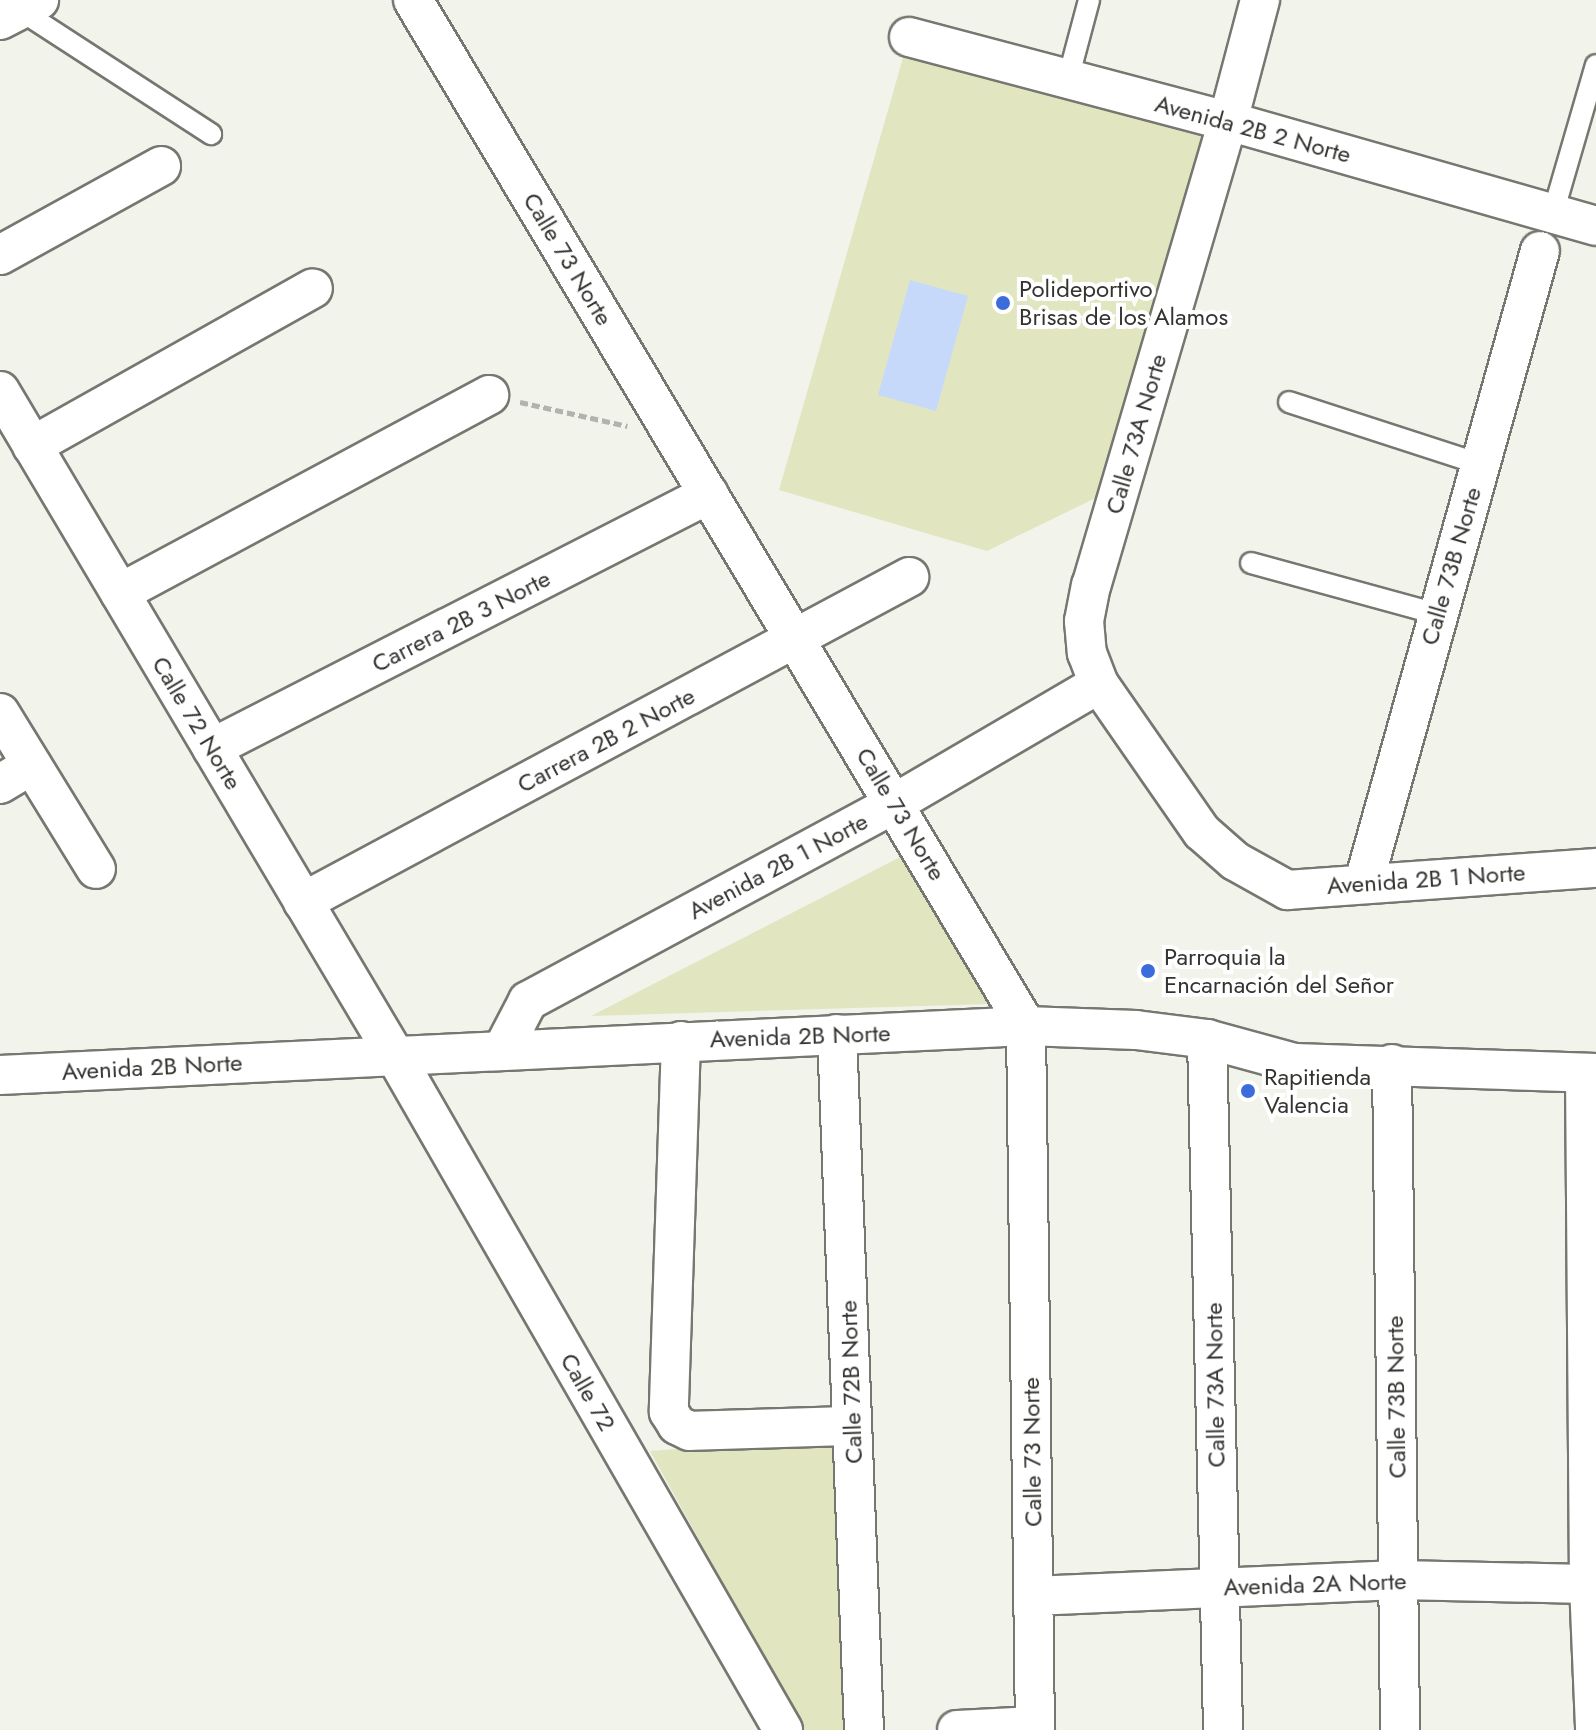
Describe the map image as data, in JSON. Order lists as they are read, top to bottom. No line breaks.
{"streets":{"street":["Avenida 2B 2 Norte","Calle 73 Norte","Calle 73A Norte","Calle 73B Norte","Carrera 2B 3 Norte","Calle 72 Norte","Carrera 2B 2 Norte","Avenida 2B 1 Norte","Avenida 2B Norte","Calle 72B Norte","Calle 72","Avenida 2A Norte"]},"crossings":[["Avenida 2B 2 Norte","Calle 73A Norte"],["Calle 73 Norte","Carrera 2B 3 Norte"],["Calle 73 Norte","Carrera 2B 2 Norte"],["Calle 73 Norte","Avenida 2B 1 Norte"],["Calle 73 Norte","Avenida 2B Norte"],["Calle 73 Norte","Avenida 2A Norte"],["Calle 73A Norte","Avenida 2B 1 Norte"],["Calle 73A Norte","Avenida 2B Norte"],["Calle 73A Norte","Avenida 2A Norte"],["Calle 73B Norte","Avenida 2B 1 Norte"],["Calle 73B Norte","Avenida 2B Norte"],["Calle 73B Norte","Avenida 2A Norte"],["Carrera 2B 3 Norte","Calle 72 Norte"],["Calle 72 Norte","Carrera 2B 2 Norte"],["Calle 72 Norte","Avenida 2B Norte"],["Calle 72 Norte","Calle 72"],["Avenida 2B 1 Norte","Avenida 2B Norte"],["Avenida 2B Norte","Calle 72B Norte"],["Avenida 2B Norte","Calle 72"]],"places":["Polideportivo Brisas de los Alamos","Parroquia la Encarnación del Señor","Rapitienda Valencia"]}
